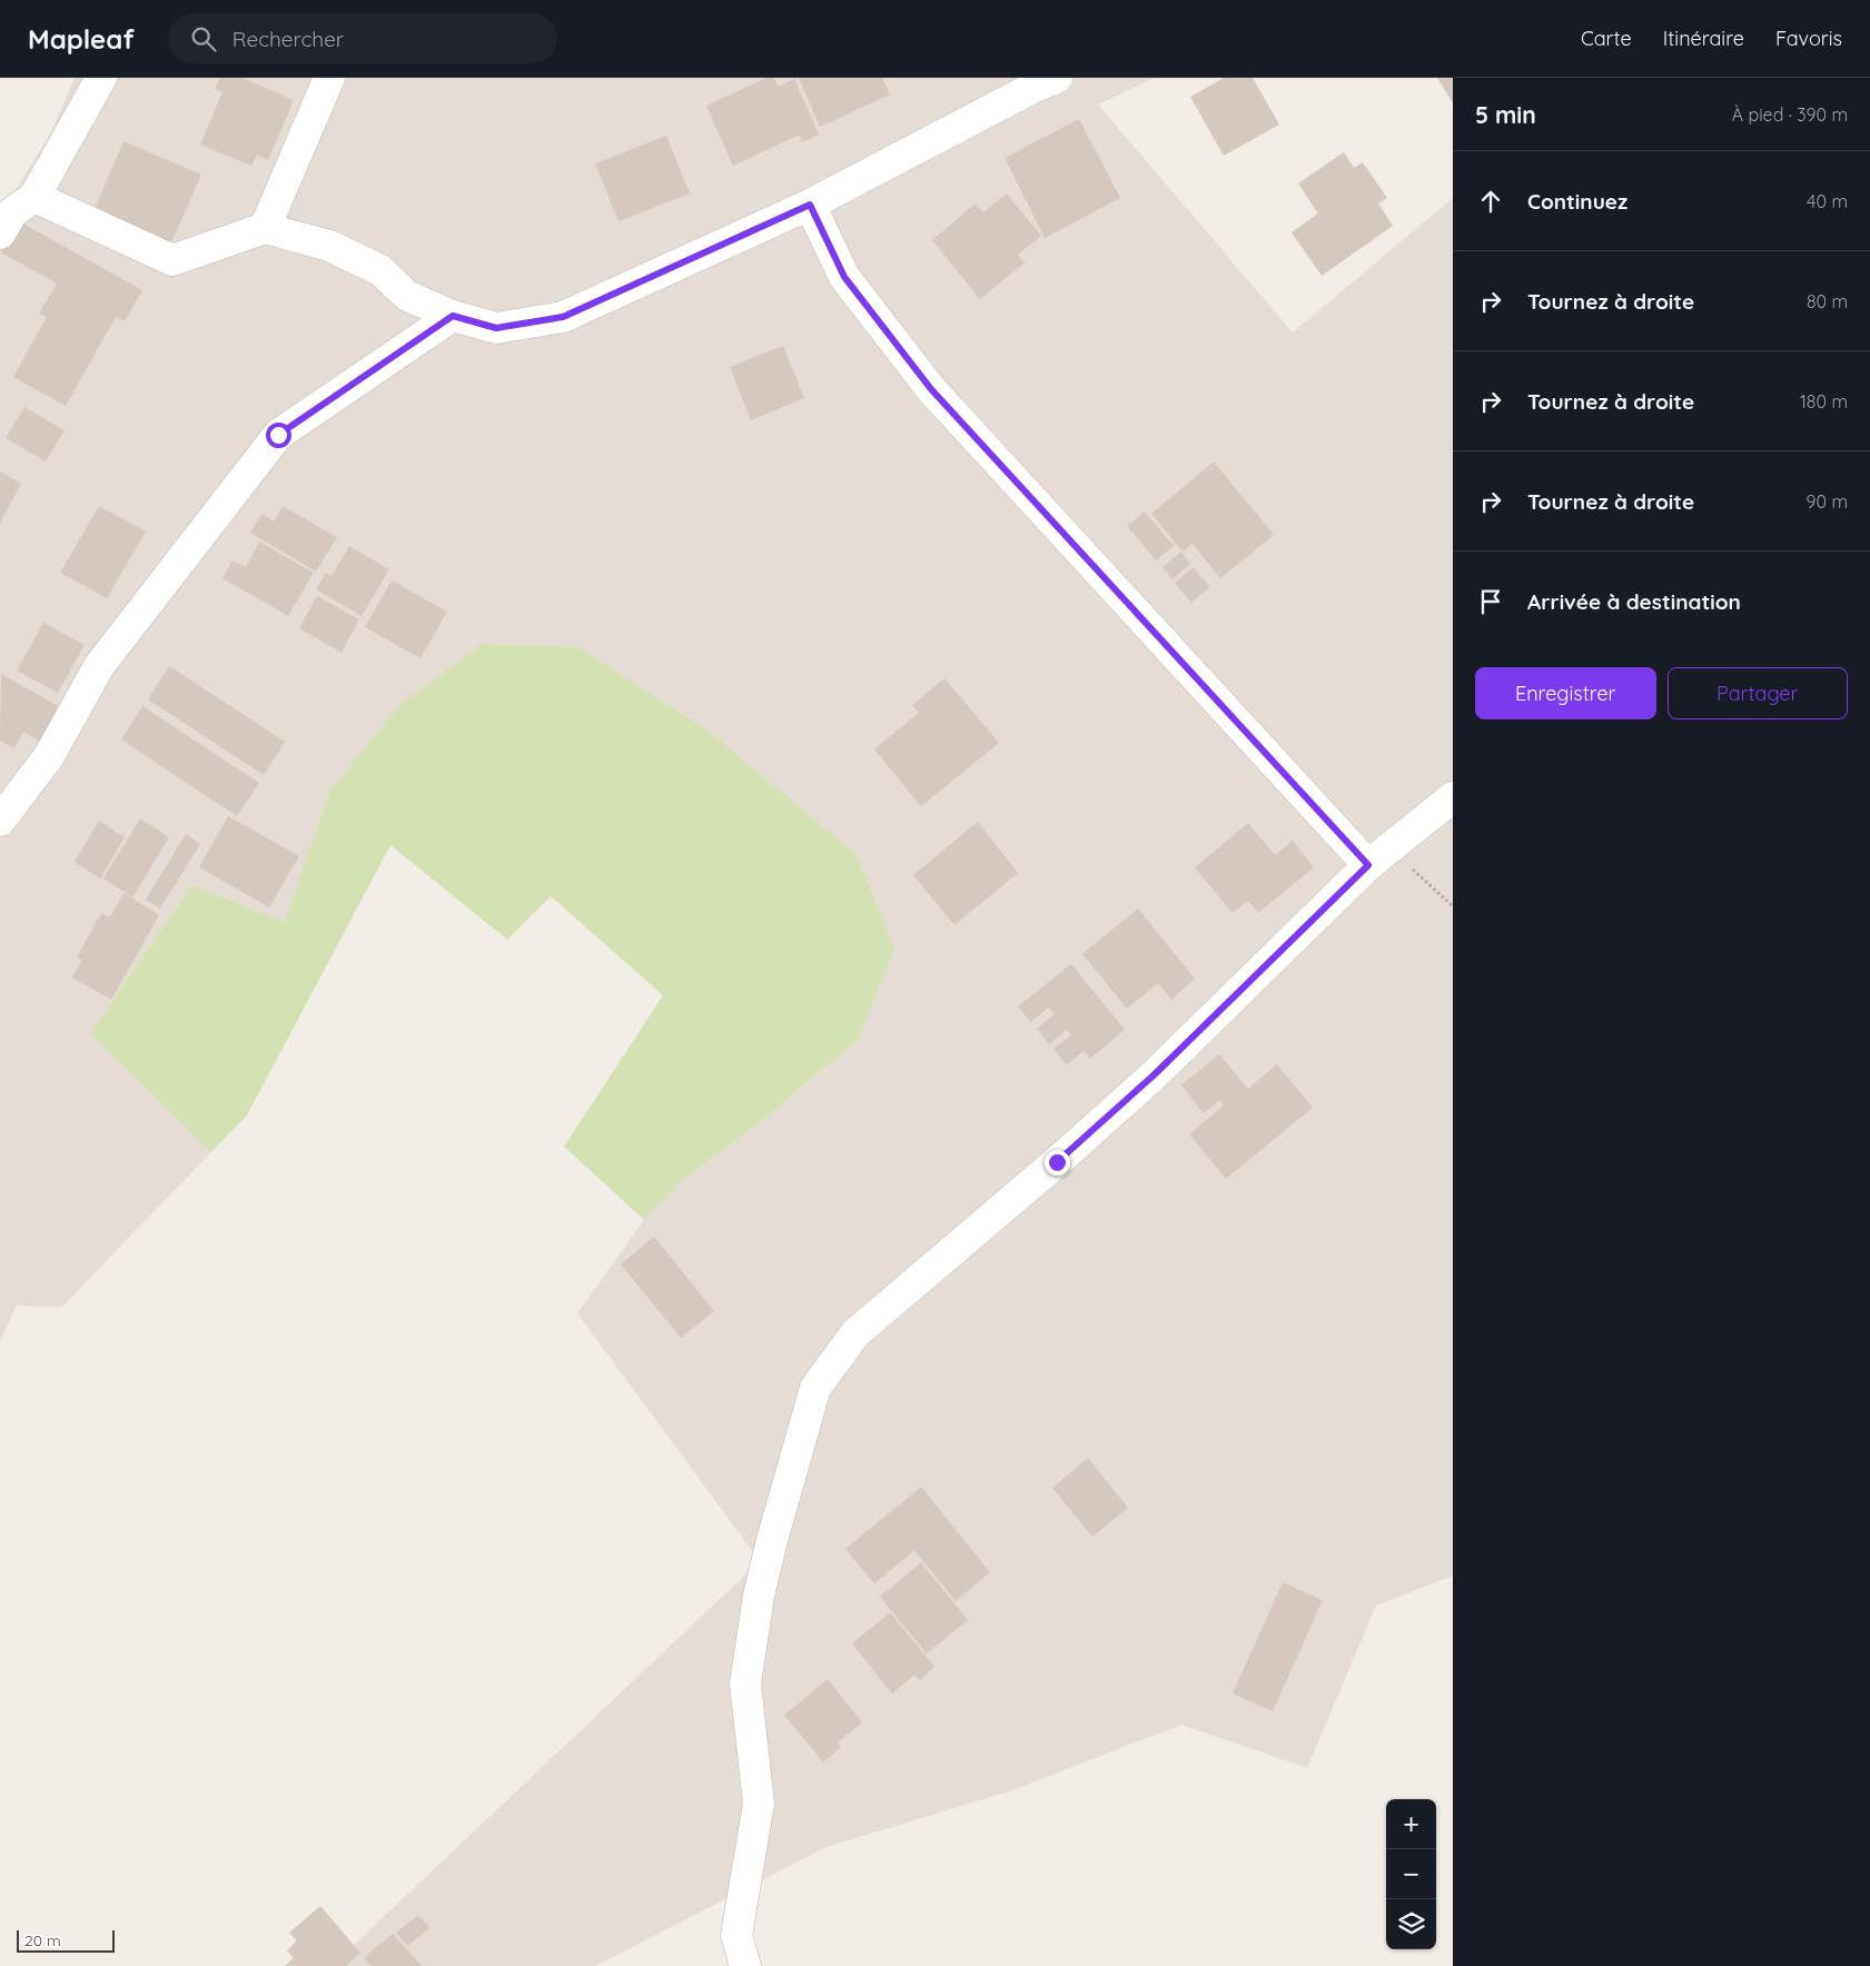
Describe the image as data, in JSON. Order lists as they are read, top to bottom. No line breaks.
{"scale_bar":"20 m","page":{"header":"Mapleaf","search":"Rechercher","nav":["Carte","Itinéraire","Favoris"],"heading":["5 min","À pied · 390 m"],"list":[["Continuez","40 m"],["Tournez à droite","80 m"],["Tournez à droite","180 m"],["Tournez à droite","90 m"],"Arrivée à destination"],"buttons":["Enregistrer","Partager"],"map_buttons":["+","−"],"scale":"20 m"}}
